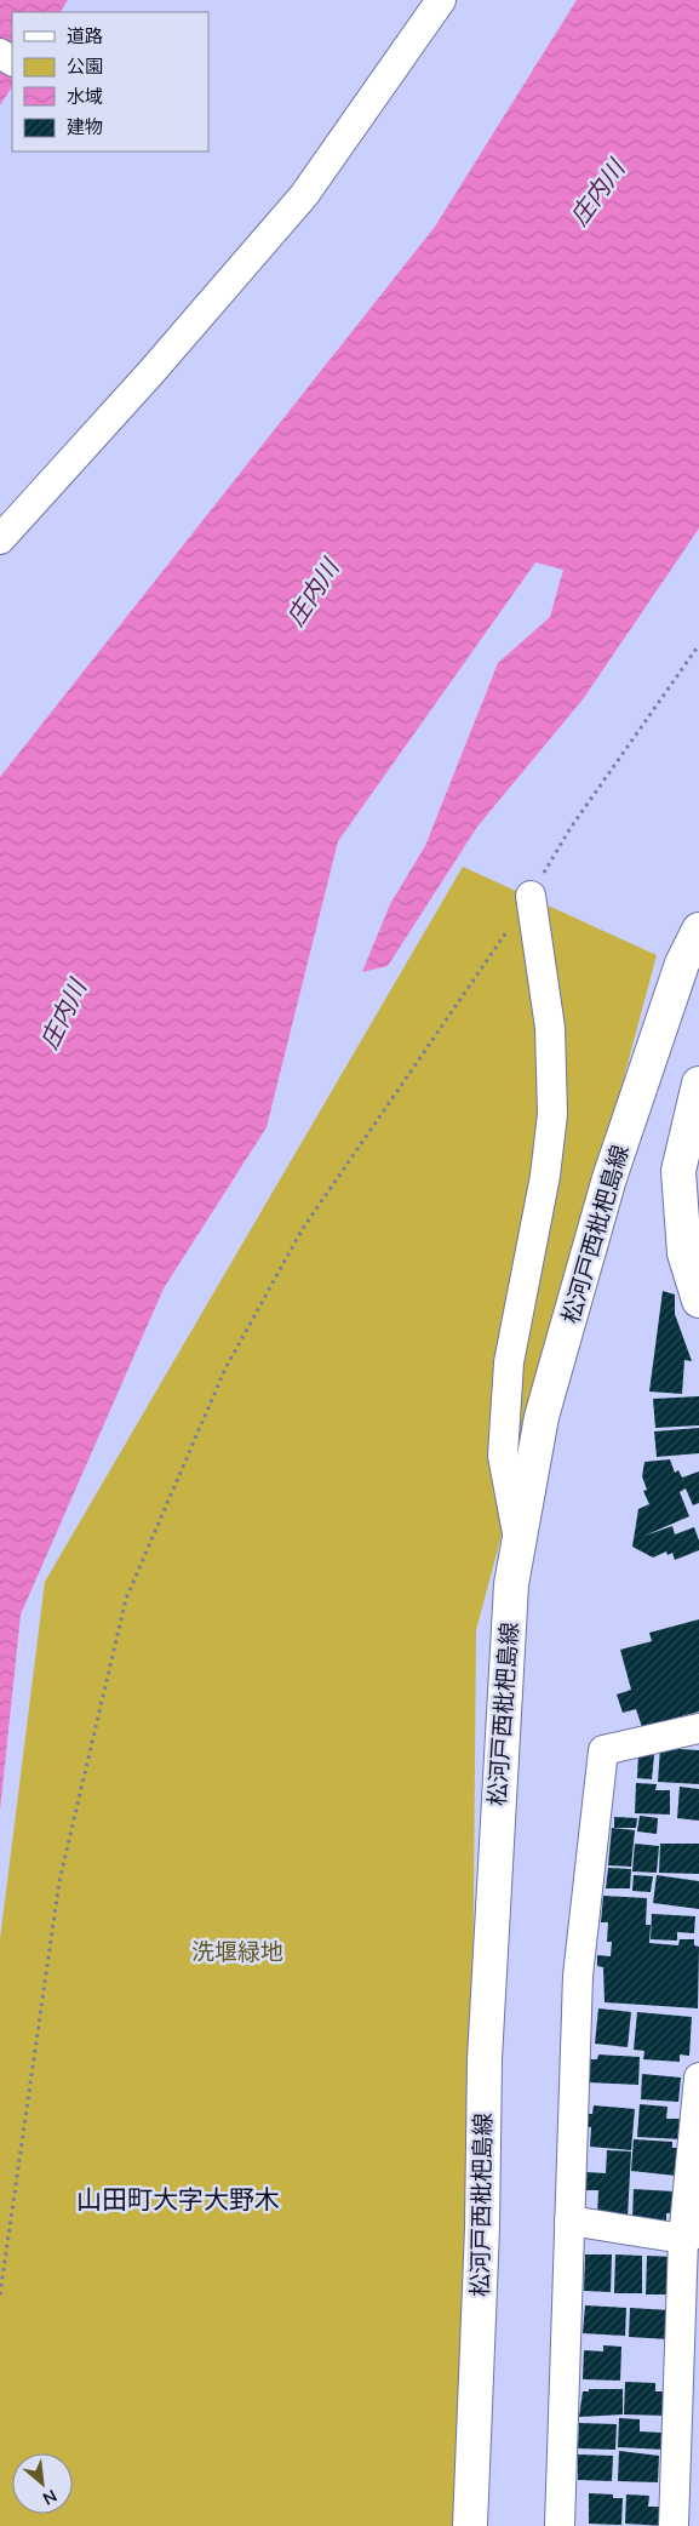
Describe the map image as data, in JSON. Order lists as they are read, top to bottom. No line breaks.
{"streets":{"main road":["松河戸西枇杷島線"]},"districts":["山田町大字大野木"],"water":["庄内川"],"parks":["洗堰緑地"],"legend":["道路","公園","水域","建物"],"north":"bottom right"}
